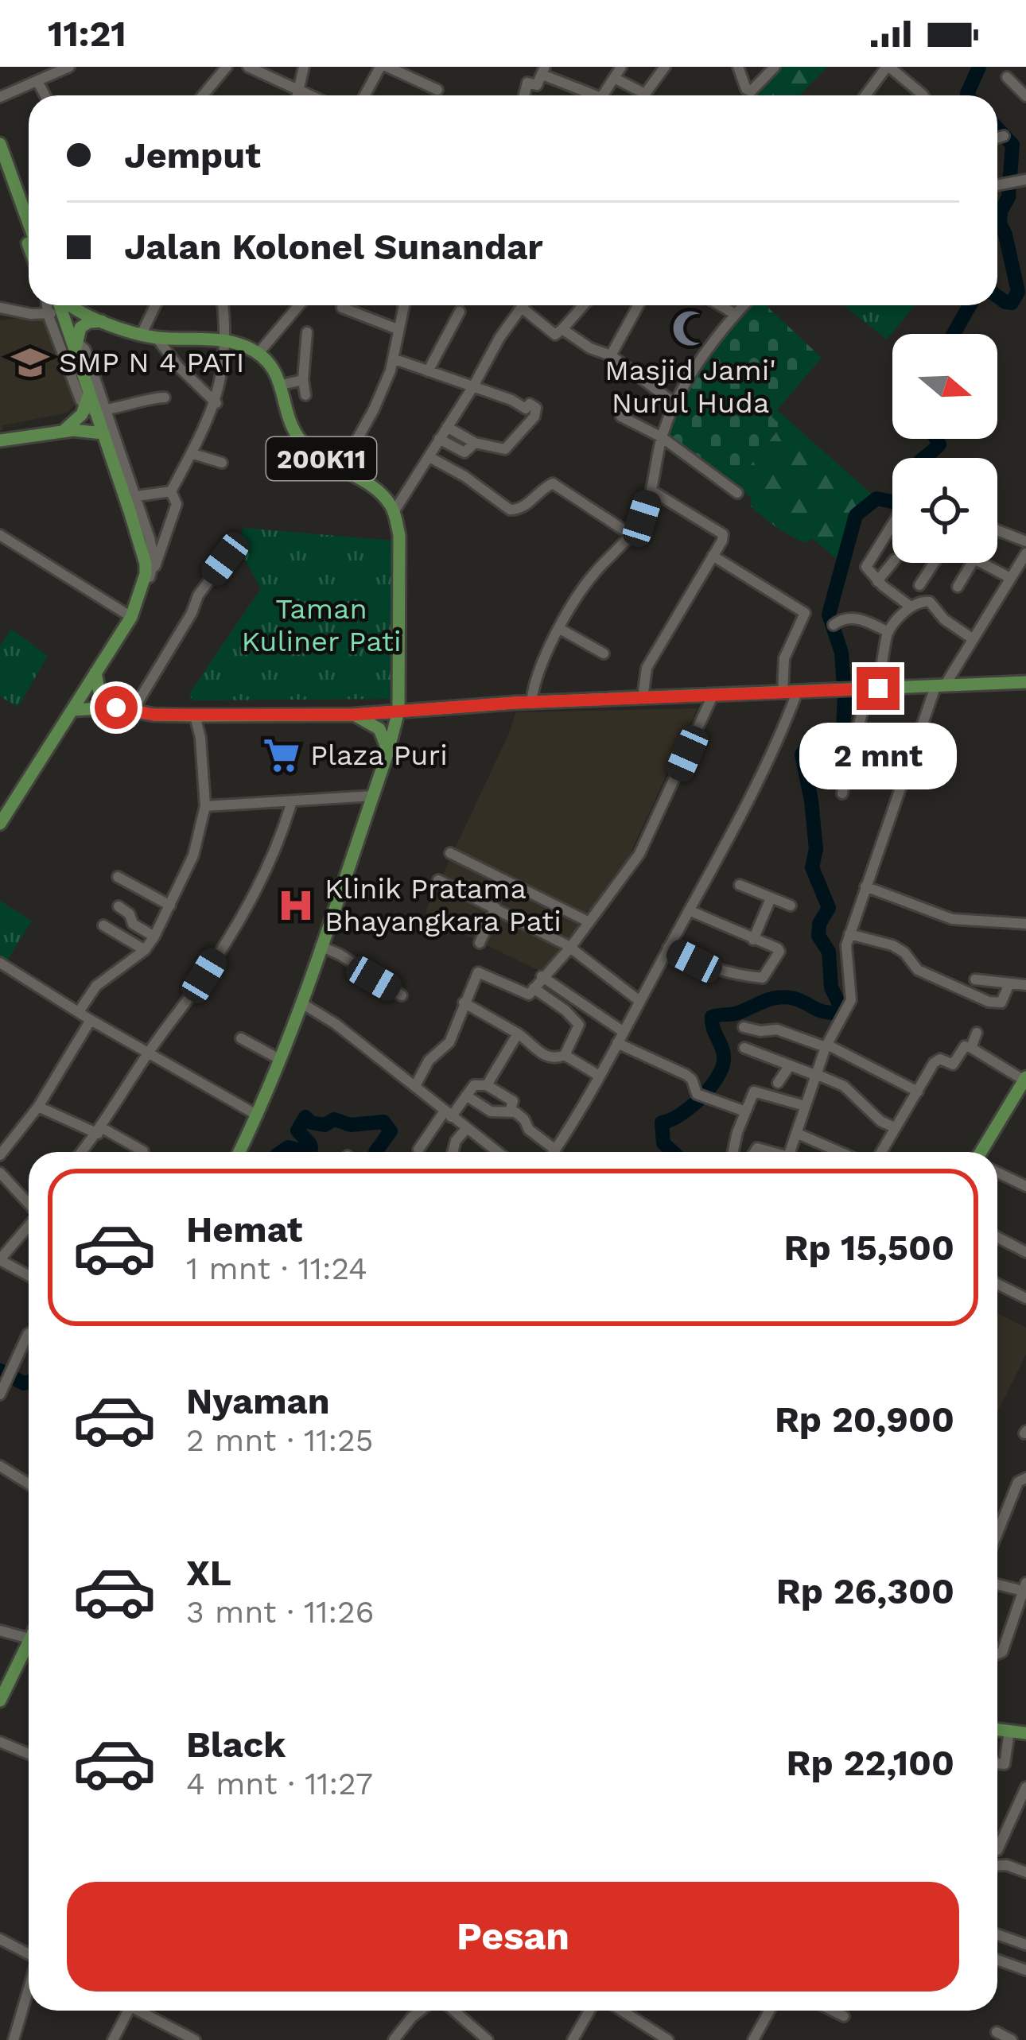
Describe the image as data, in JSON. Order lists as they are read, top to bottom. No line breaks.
{"streets":{"main road":["200K11"]},"parks":["Taman Kuliner Pati"],"places":{"mosque":["Masjid Jami' Nurul Huda"],"school or university":["SMP N 4 PATI"],"supermarket":["Plaza Puri"],"hospital":["Klinik Pratama Bhayangkara Pati"]},"north":"right","page":{"status":"11:21","banner":["Jemput","Jalan Kolonel Sunandar"],"bubble":"2 mnt","list":[{"name":"Hemat","note":"1 mnt · 11:24","value":"Rp 15,500"},{"name":"Nyaman","note":"2 mnt · 11:25","value":"Rp 20,900"},{"name":"XL","note":"3 mnt · 11:26","value":"Rp 26,300"},{"name":"Black","note":"4 mnt · 11:27","value":"Rp 22,100"}],"buttons":"Pesan"}}
